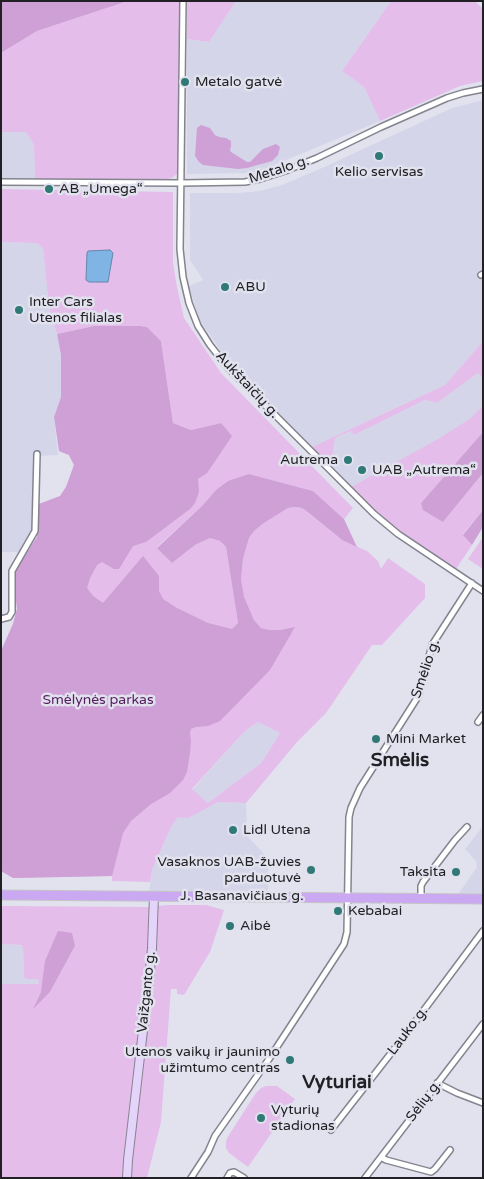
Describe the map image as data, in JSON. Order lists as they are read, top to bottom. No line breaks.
{"streets":{"main road":["J. Basanavičiaus g.","Vaižganto g."],"street":["Metalo g.","Aukštaičių g.","Smėlio g.","Lauko g.","Sėlių g."]},"crossings":[["Metalo g.","Aukštaičių g."],["Aukštaičių g.","Smėlio g."],["Smėlio g.","J. Basanavičiaus g."],["J. Basanavičiaus g.","Vaižganto g."]],"districts":["Smėlis","Vyturiai"],"parks":["Smėlynės parkas"],"places":["Metalo gatvė","Kelio servisas","AB „Umega“","ABU","Inter Cars Utenos filialas","Autrema","UAB „Autrema“","Mini Market","Lidl Utena","Vasaknos UAB-žuvies parduotuvė","Taksita","Kebabai","Aibė","Utenos vaikų ir jaunimo užimtumo centras","Vyturių stadionas"]}
